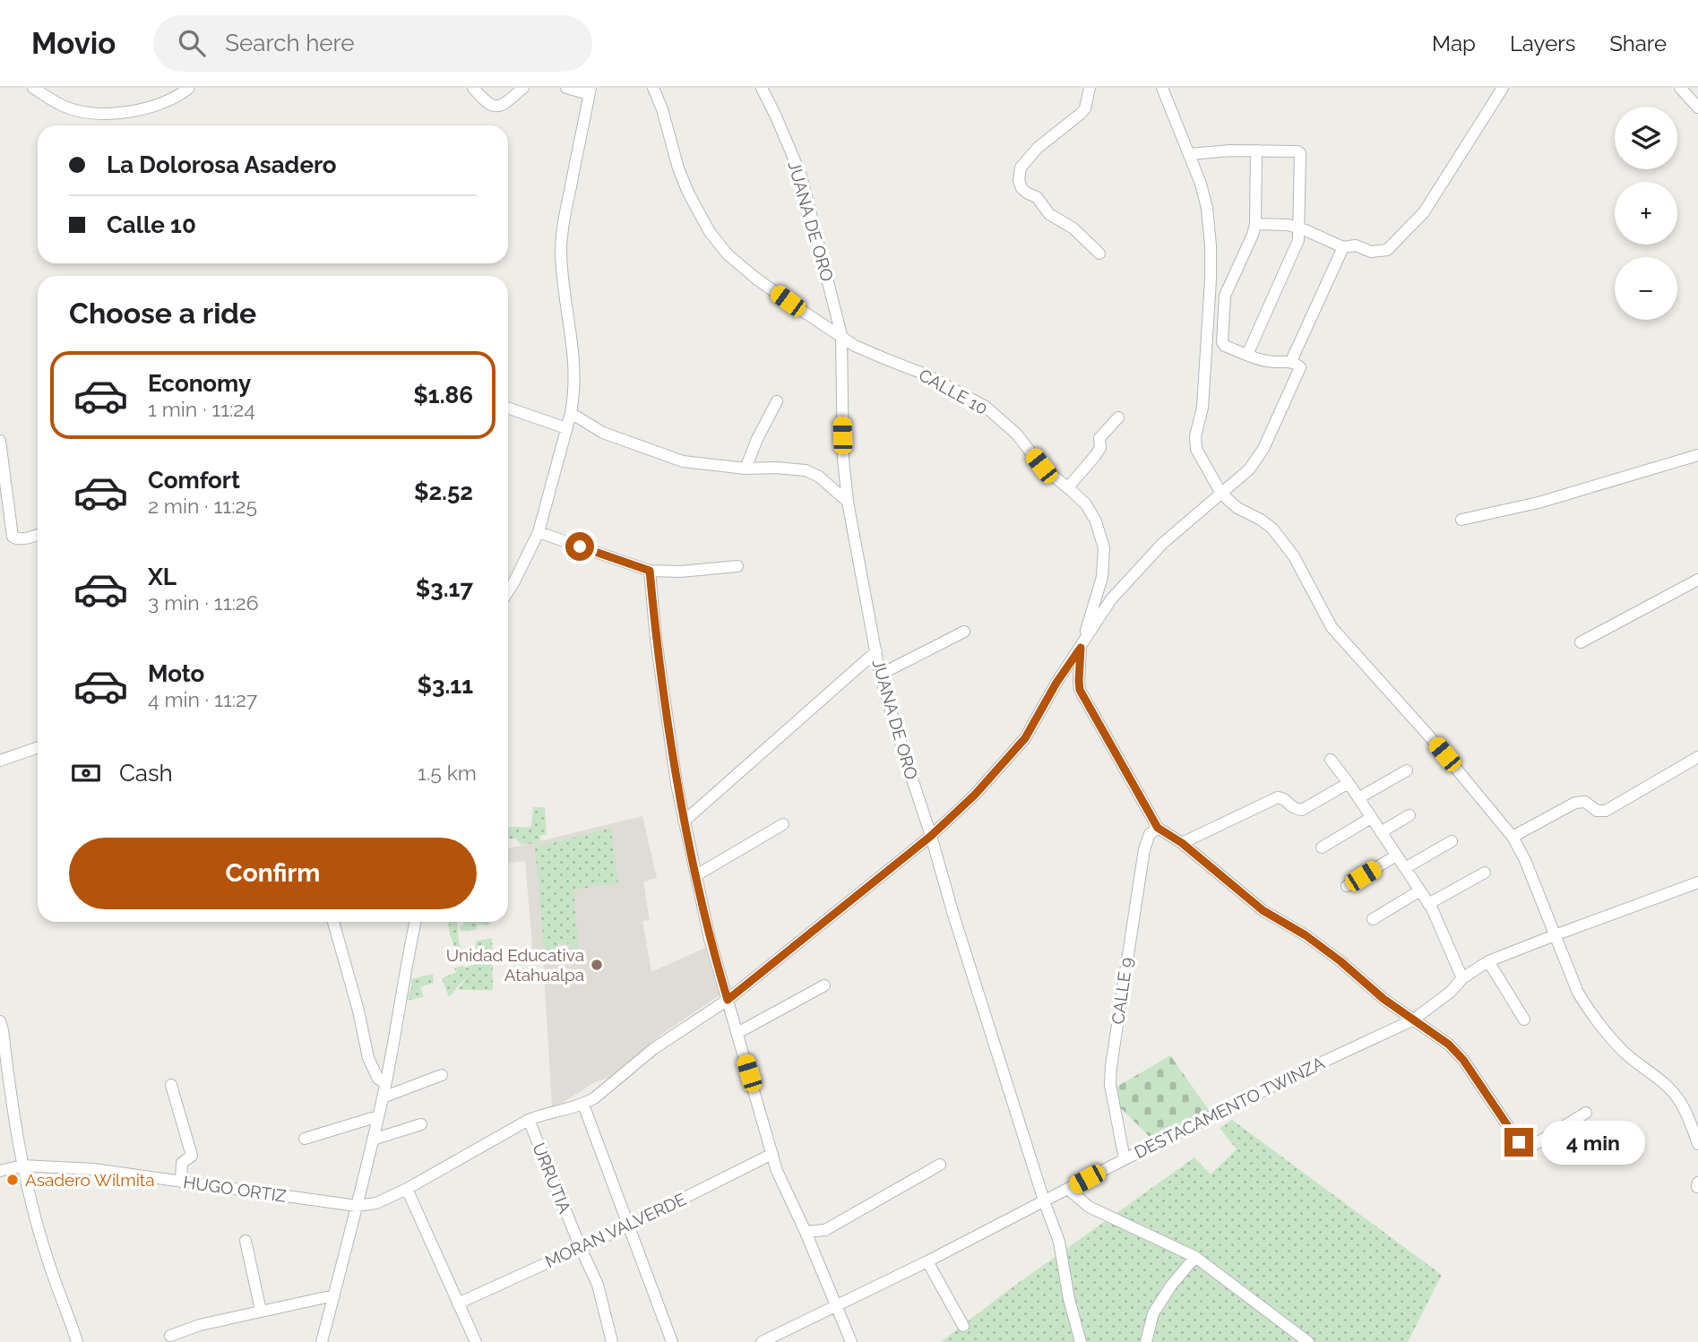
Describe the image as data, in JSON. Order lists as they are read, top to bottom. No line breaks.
{"streets":{"street":["JUANA DE ORO","CALLE 10","CALLE 9","DESTACAMENTO TWINZA","URRUTIA","HUGO ORTIZ","MORAN VALVERDE"]},"crossings":[["JUANA DE ORO","CALLE 10"],["JUANA DE ORO","DESTACAMENTO TWINZA"],["CALLE 10","CALLE 9"],["CALLE 10","DESTACAMENTO TWINZA"],["CALLE 9","DESTACAMENTO TWINZA"],["URRUTIA","HUGO ORTIZ"],["URRUTIA","MORAN VALVERDE"]],"places":["Unidad Educativa Atahualpa","Asadero Wilmita"],"page":{"header":"Movio","search":"Search here","nav":["Map","Layers","Share"],"map_buttons":["+","−"],"banner":["La Dolorosa Asadero","Calle 10"],"heading":"Choose a ride","list":[{"name":"Economy","note":"1 min · 11:24","value":"$1.86"},{"name":"Comfort","note":"2 min · 11:25","value":"$2.52"},{"name":"XL","note":"3 min · 11:26","value":"$3.17"},{"name":"Moto","note":"4 min · 11:27","value":"$3.11"}],"pay":["Cash","1.5 km"],"buttons":"Confirm","bubble":"4 min"}}
